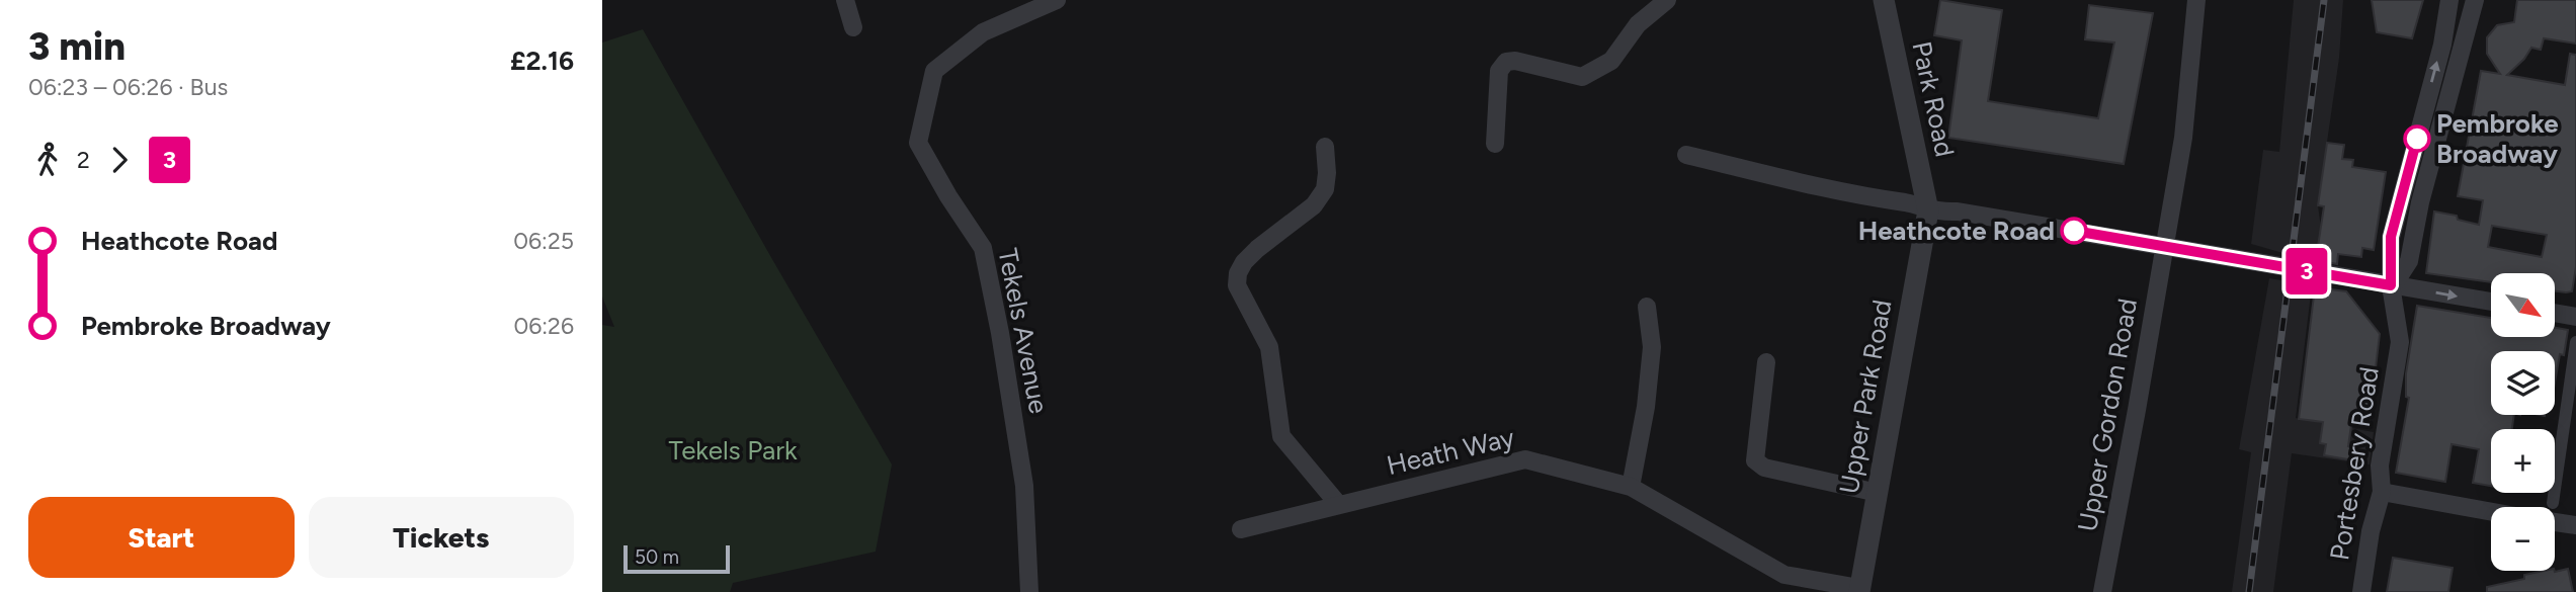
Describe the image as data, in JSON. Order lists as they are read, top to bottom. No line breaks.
{"streets":{"street":["Park Road","Tekels Avenue","Upper Park Road","Upper Gordon Road","Heath Way","Portesbery Road"]},"crossings":[["Park Road","Upper Park Road"],["Upper Park Road","Heath Way"]],"parks":["Tekels Park"],"places":["Pembroke Broadway","Heathcote Road"],"lines":["bus line 3"],"scale_bar":"50 m","north":"bottom right","page":{"heading":["3 min","06:23 – 06:26 · Bus","£2.16"],"on_map":"3","legs":["2","3"],"list":[{"name":"Heathcote Road","value":"06:25"},{"name":"Pembroke Broadway","value":"06:26"}],"map_buttons":["+","−"],"buttons":["Start","Tickets"],"scale":"50 m"}}
